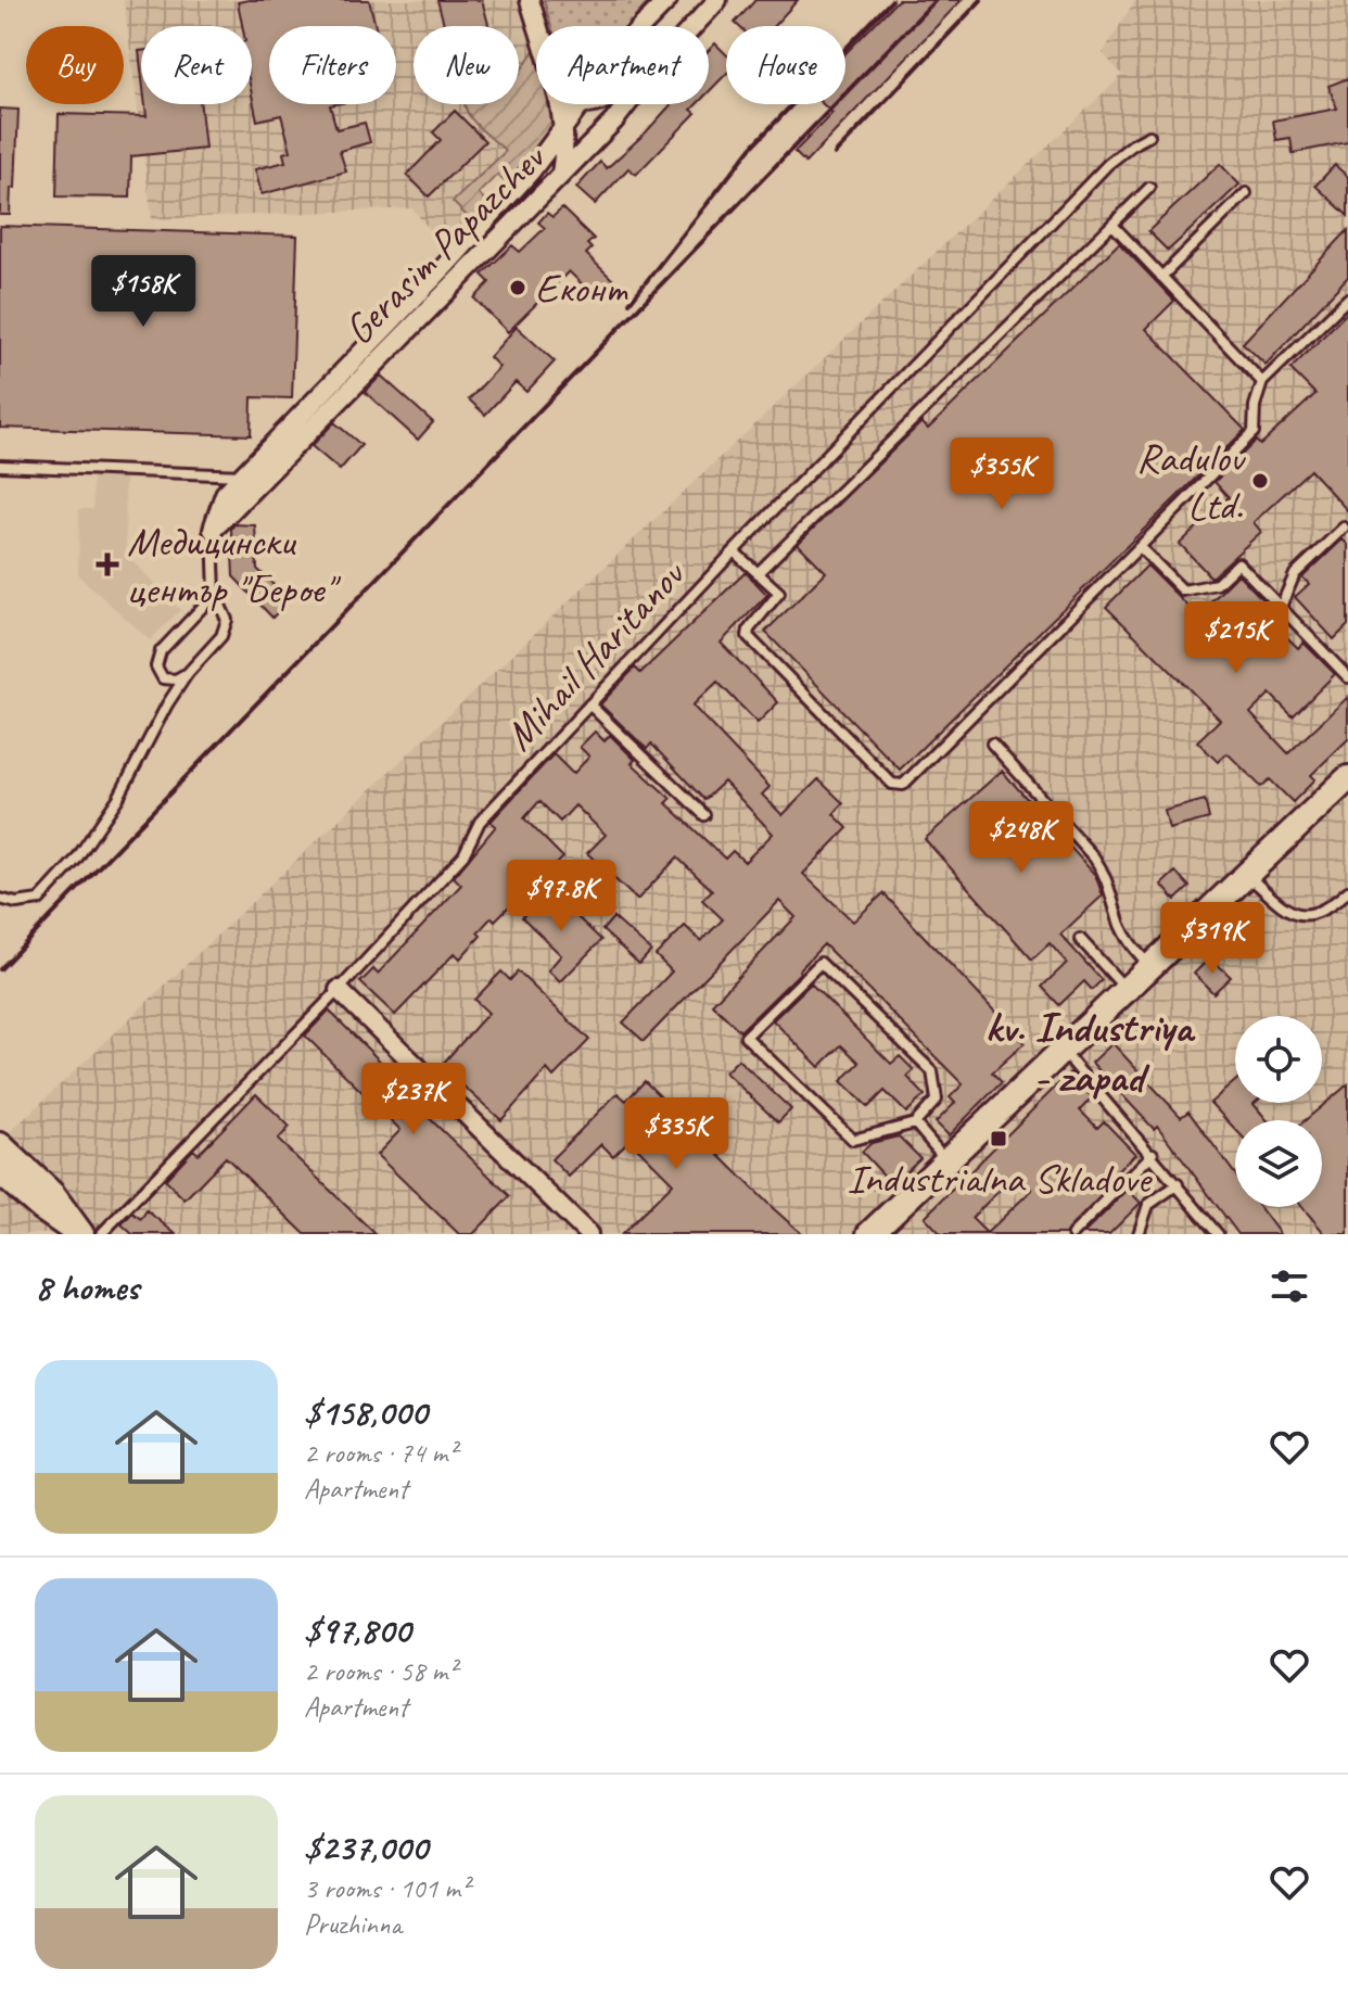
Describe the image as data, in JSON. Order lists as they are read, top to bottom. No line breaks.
{"streets":{"street":["Gerasim Papazchev"],"lane":["Mihail Haritanov"]},"districts":["kv. Industriya - zapad"],"places":{"other":["Еконт","Radulov Ltd."],"health":["Медицински център \"Берое\""],"transit":["Industrialna Skladove"]},"page":{"chip":["Buy","Rent","Filters","New","Apartment","House"],"price":["$158K","$355K","$215K","$248K","$97.8K","$319K","$237K","$335K"],"heading":"8 homes","list":[{"name":"$158,000","note":"2 rooms · 74 m² · Apartment"},{"name":"$97,800","note":"2 rooms · 58 m² · Apartment"},{"name":"$237,000","note":"3 rooms · 101 m² · Pruzhinna"}]}}
